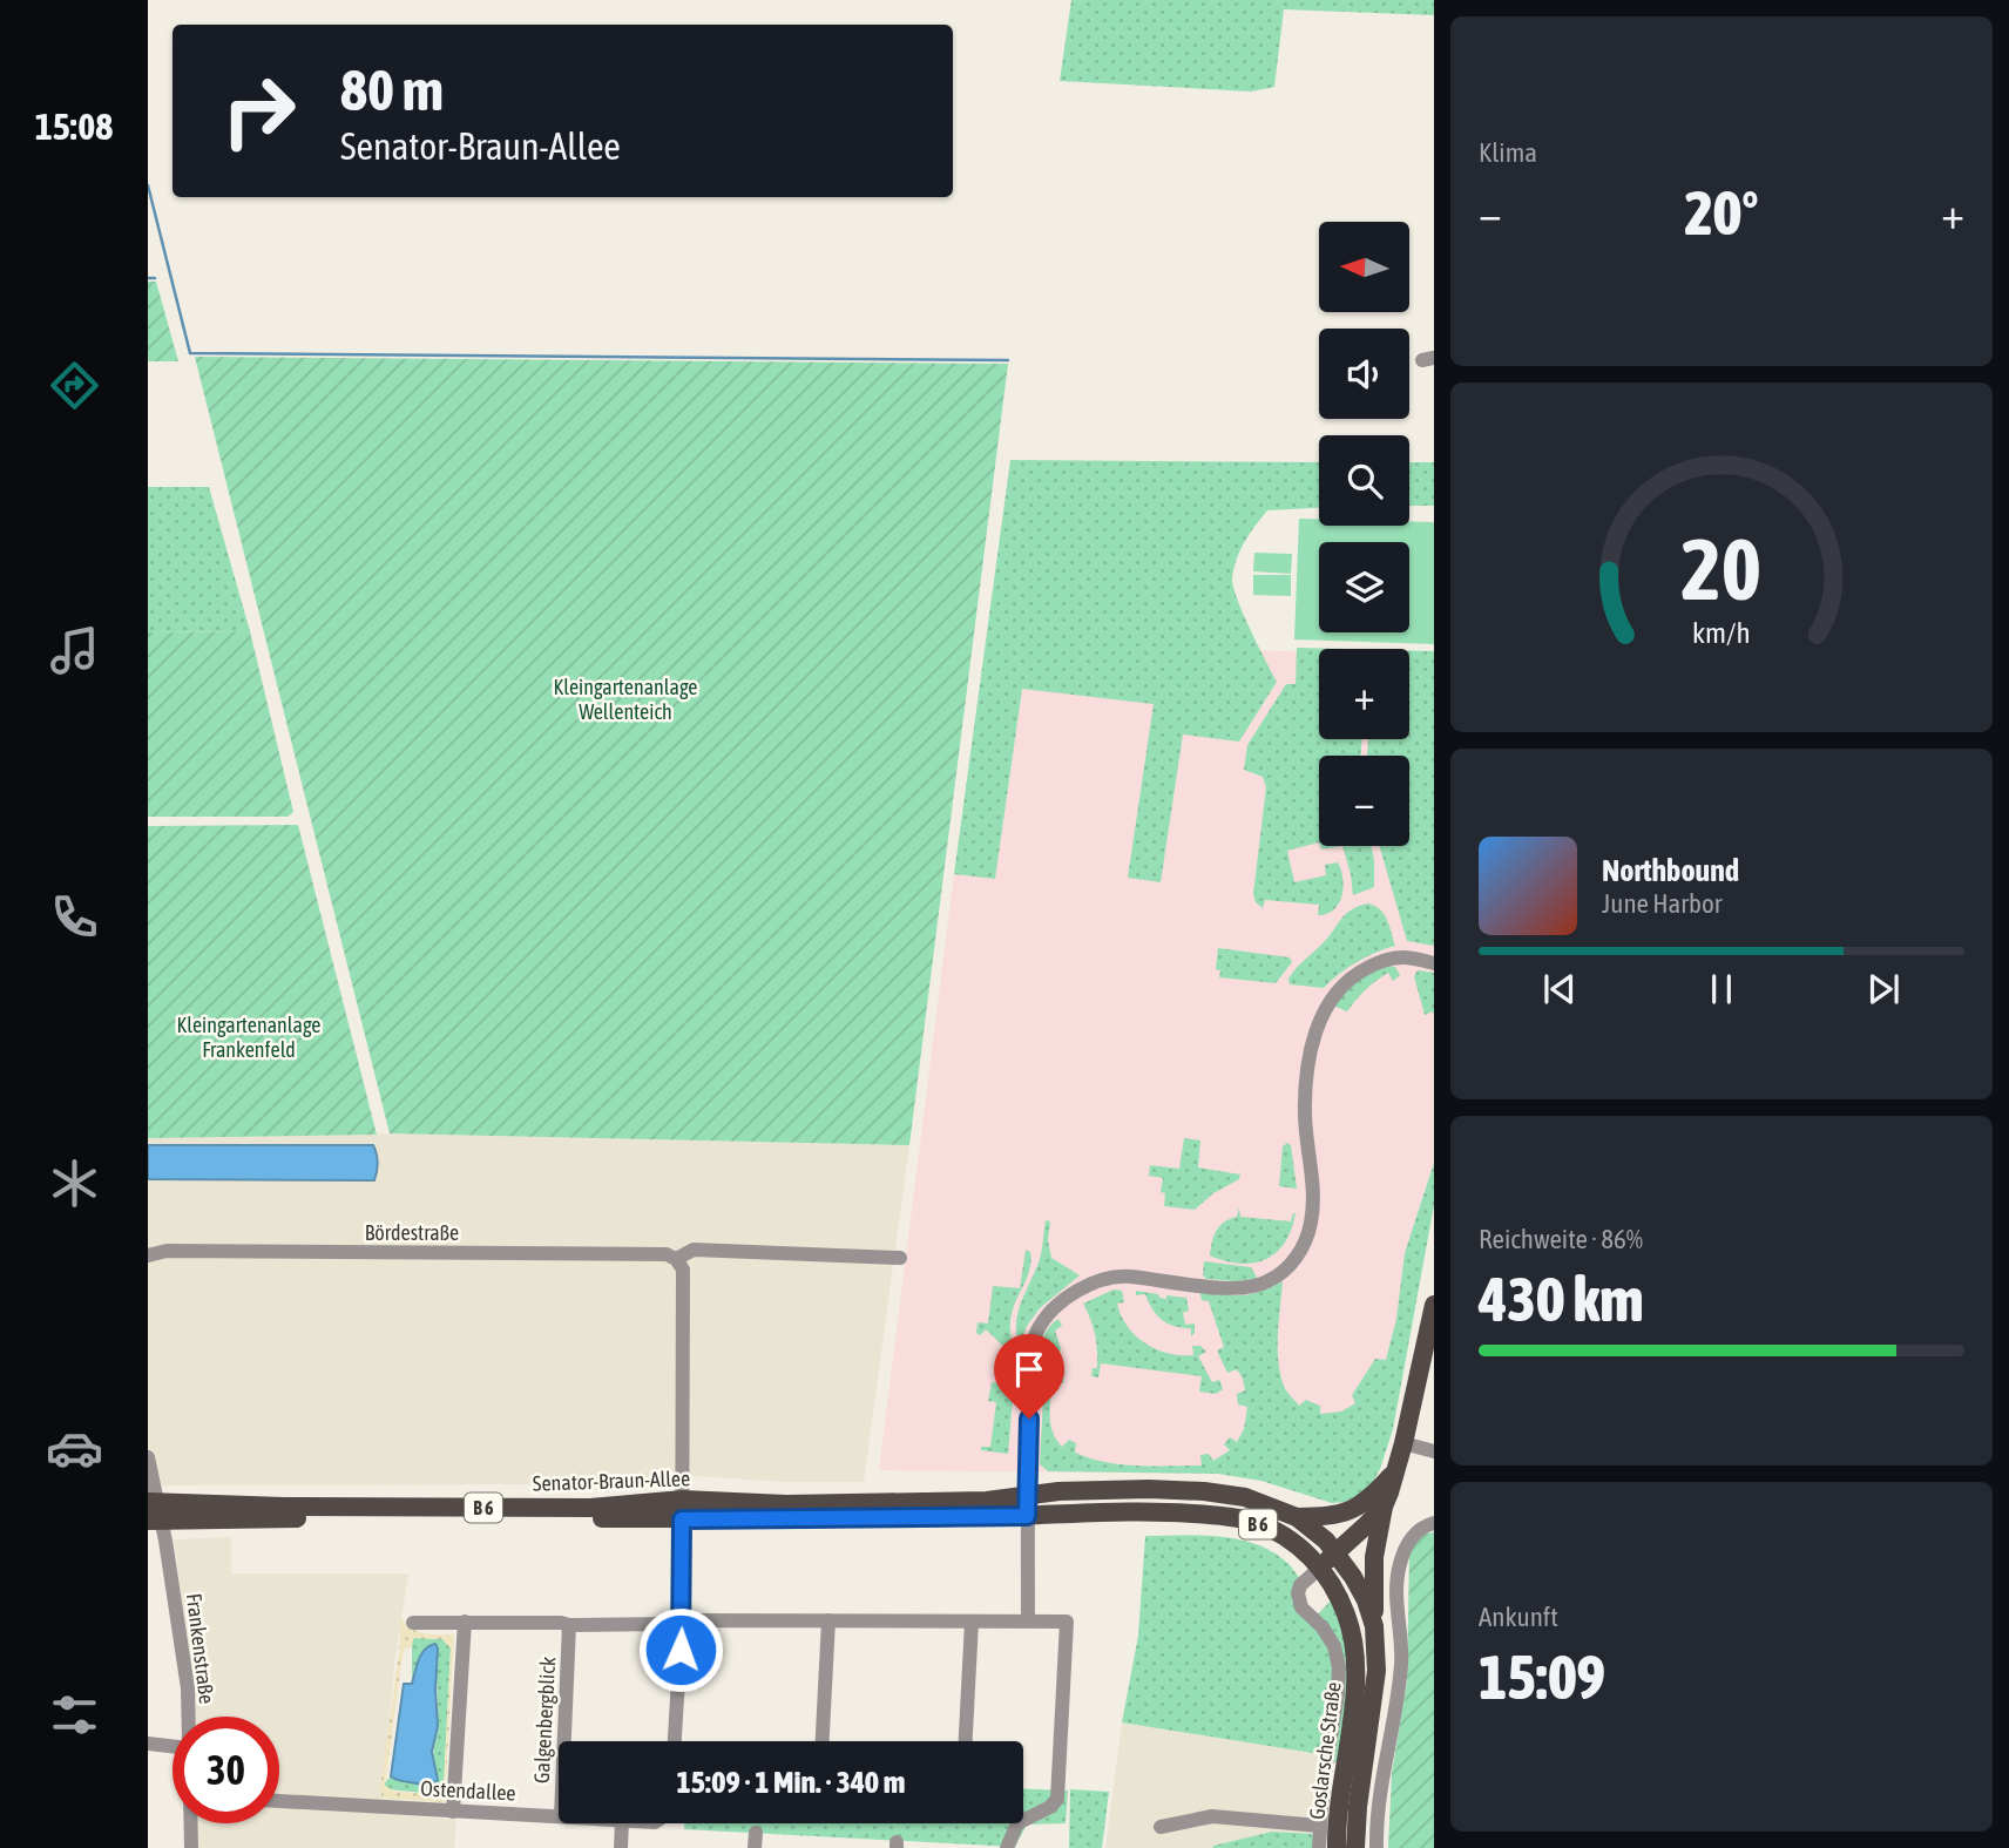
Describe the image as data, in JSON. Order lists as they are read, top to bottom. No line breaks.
{"streets":{"main road":["Senator-Braun-Allee","B 6","Goslarsche Straße"],"street":["Bördestraße","Frankenstraße","Galgenbergblick","Ostendallee"]},"crossings":[["Senator-Braun-Allee","B 6"],["Senator-Braun-Allee","Frankenstraße"],["Senator-Braun-Allee","Goslarsche Straße"],["B 6","Goslarsche Straße"]],"parks":["Kleingartenanlage Wellenteich","Kleingartenanlage Frankenfeld"],"north":"left","page":{"tabs":"15:08","tile":["Klima",["Reichweite · 86%","430 km"],["Ankunft","15:09"]],"turn":["80 m","Senator-Braun-Allee"],"heat":["−","20°","+"],"map_buttons":["+","−"],"song":["Northbound","June Harbor"],"limit":"30","trip":"15:09 · 1 Min. · 340 m","gauge":["20","km/h"]}}
